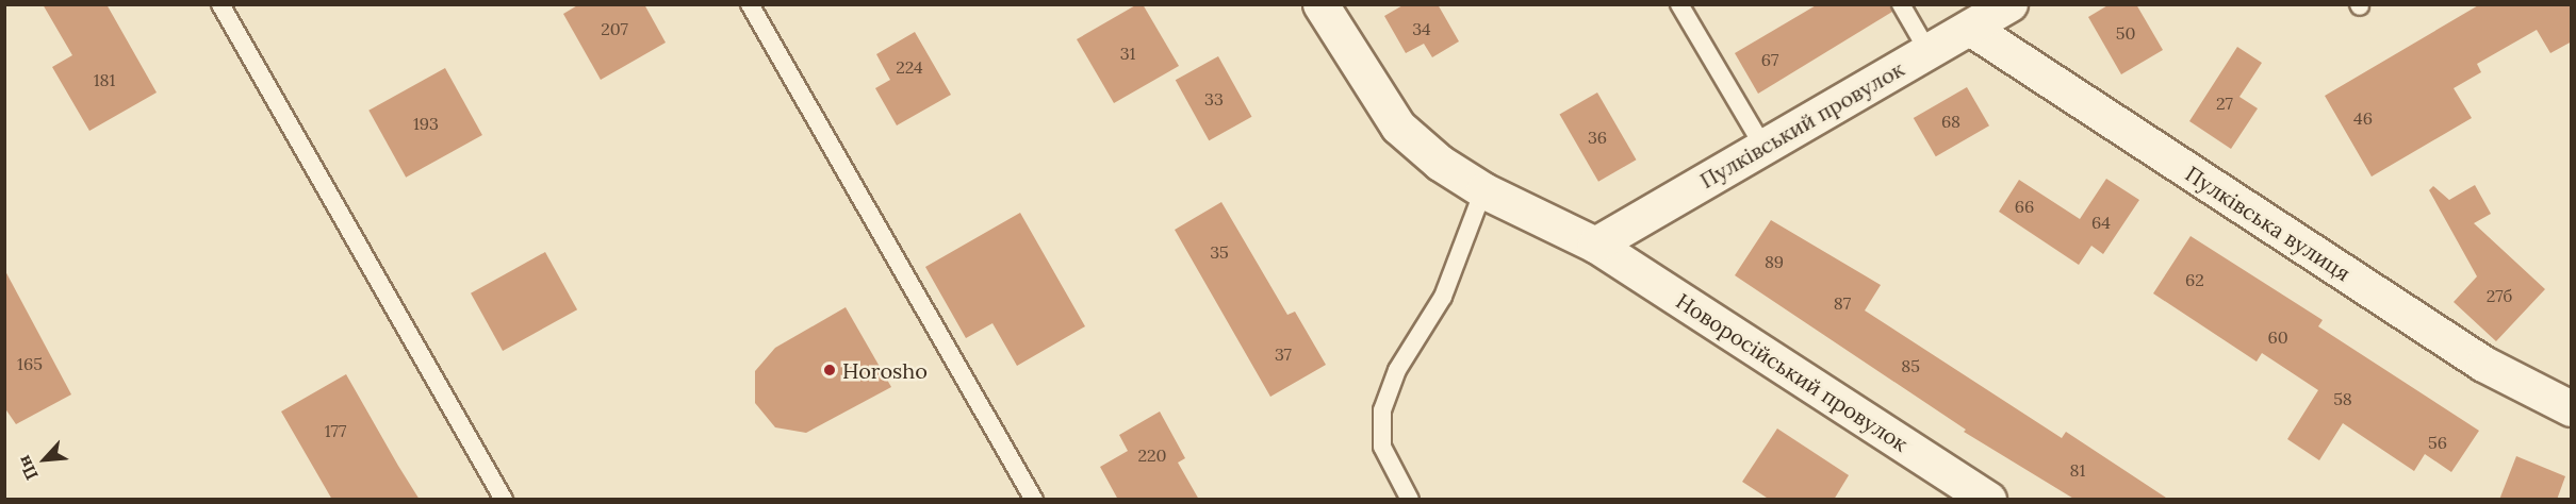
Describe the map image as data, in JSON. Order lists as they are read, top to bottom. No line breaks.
{"streets":{"street":["Пулківський провулок","Пулківська вулиця","Новоросійський провулок"]},"crossings":[["Пулківський провулок","Пулківська вулиця"],["Пулківський провулок","Новоросійський провулок"]],"places":["Horosho"],"house_numbers":["207","34","50","31","67","224","181","33","27","46","68","193","36","66","64","35","89","62","27б","87","60","37","165","85","58","177","56","220","81"],"north":"bottom left"}
